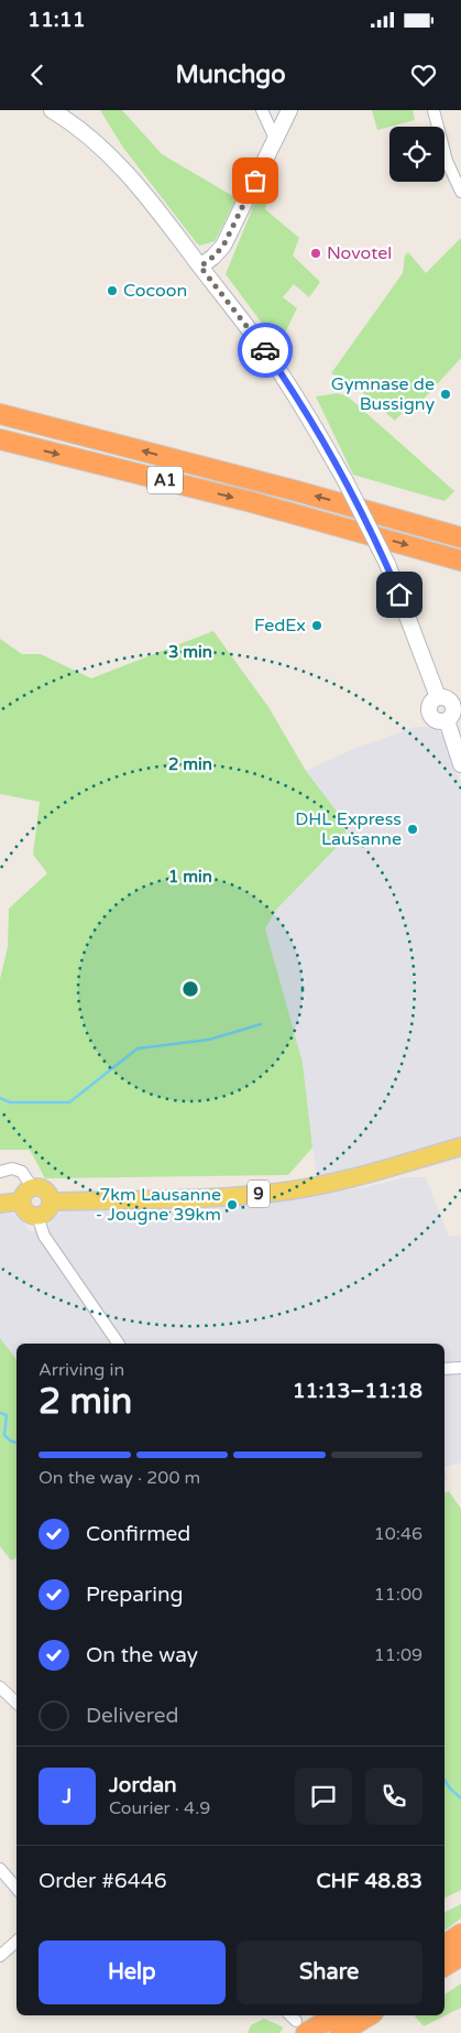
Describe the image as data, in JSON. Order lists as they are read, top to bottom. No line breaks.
{"streets":{"highway":["A1"],"main road":["9"]},"places":["Novotel","Cocoon","Gymnase de Bussigny","FedEx","DHL Express Lausanne","7km Lausanne - Jougne 39km"],"page":{"status":"11:11","header":"Munchgo","heading":["2 min","Arriving in","11:13–11:18"],"panel":["Jordan","Courier · 4.9","Order #6446","CHF 48.83"],"bar":"On the way · 200 m","list":[["Confirmed","10:46"],["Preparing","11:00"],["On the way","11:09"],"Delivered"],"round":"J","buttons":["Help","Share"]},"rings":["3 min","2 min","1 min"]}
